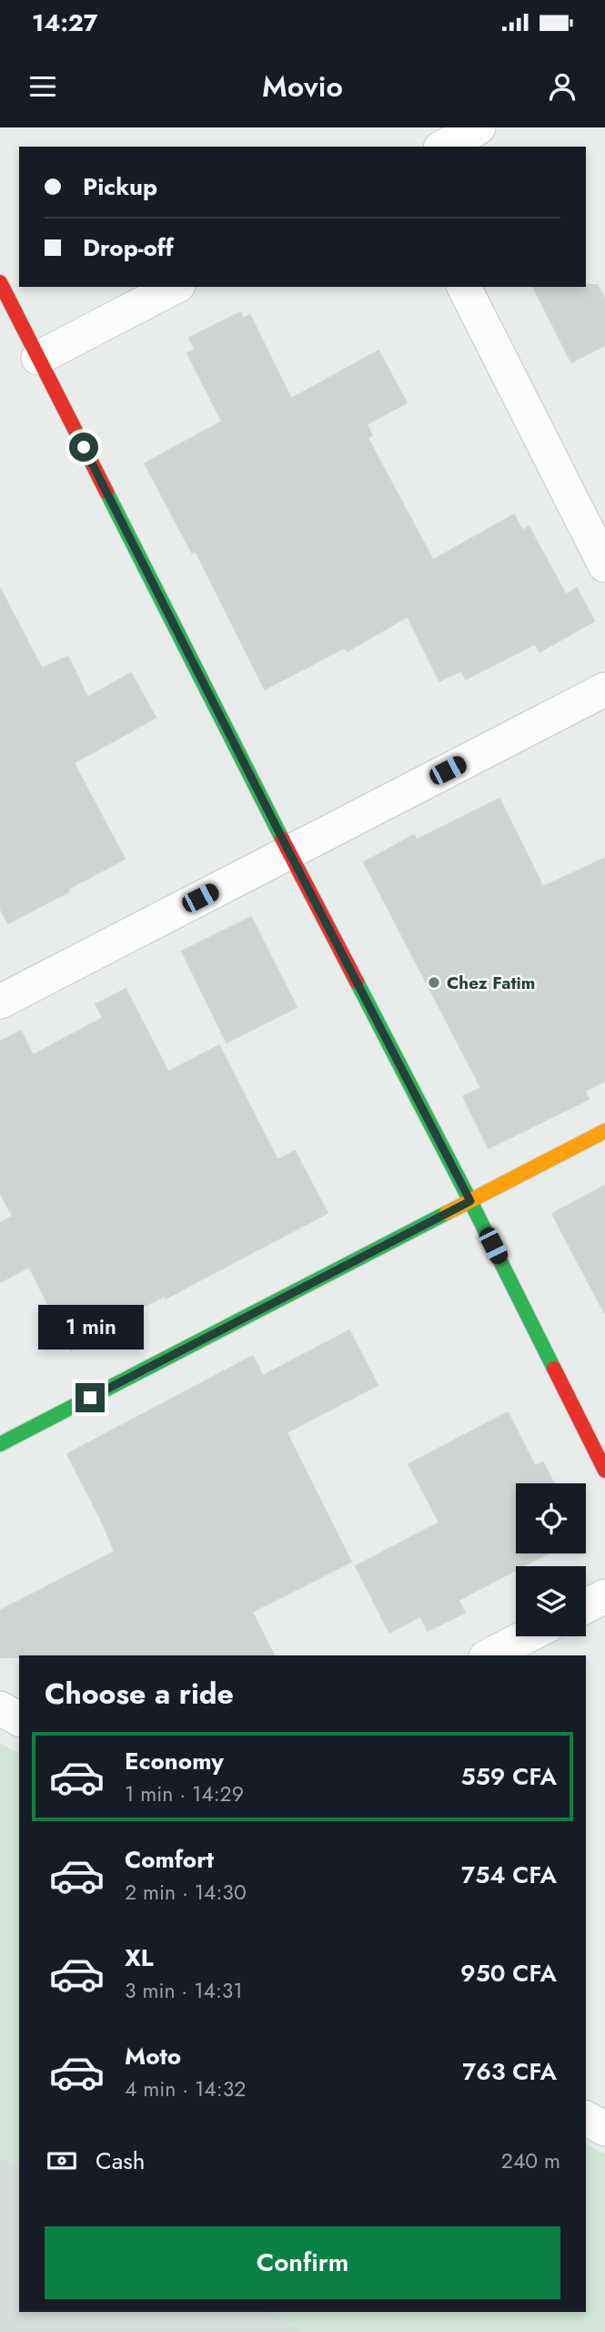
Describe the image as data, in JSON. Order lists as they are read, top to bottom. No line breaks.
{"places":["Chez Fatim"],"page":{"status":"14:27","header":"Movio","banner":["Pickup","Drop-off"],"bubble":"1 min","heading":"Choose a ride","list":[{"name":"Economy","note":"1 min · 14:29","value":"559 CFA"},{"name":"Comfort","note":"2 min · 14:30","value":"754 CFA"},{"name":"XL","note":"3 min · 14:31","value":"950 CFA"},{"name":"Moto","note":"4 min · 14:32","value":"763 CFA"}],"pay":["Cash","240 m"],"buttons":"Confirm"}}
